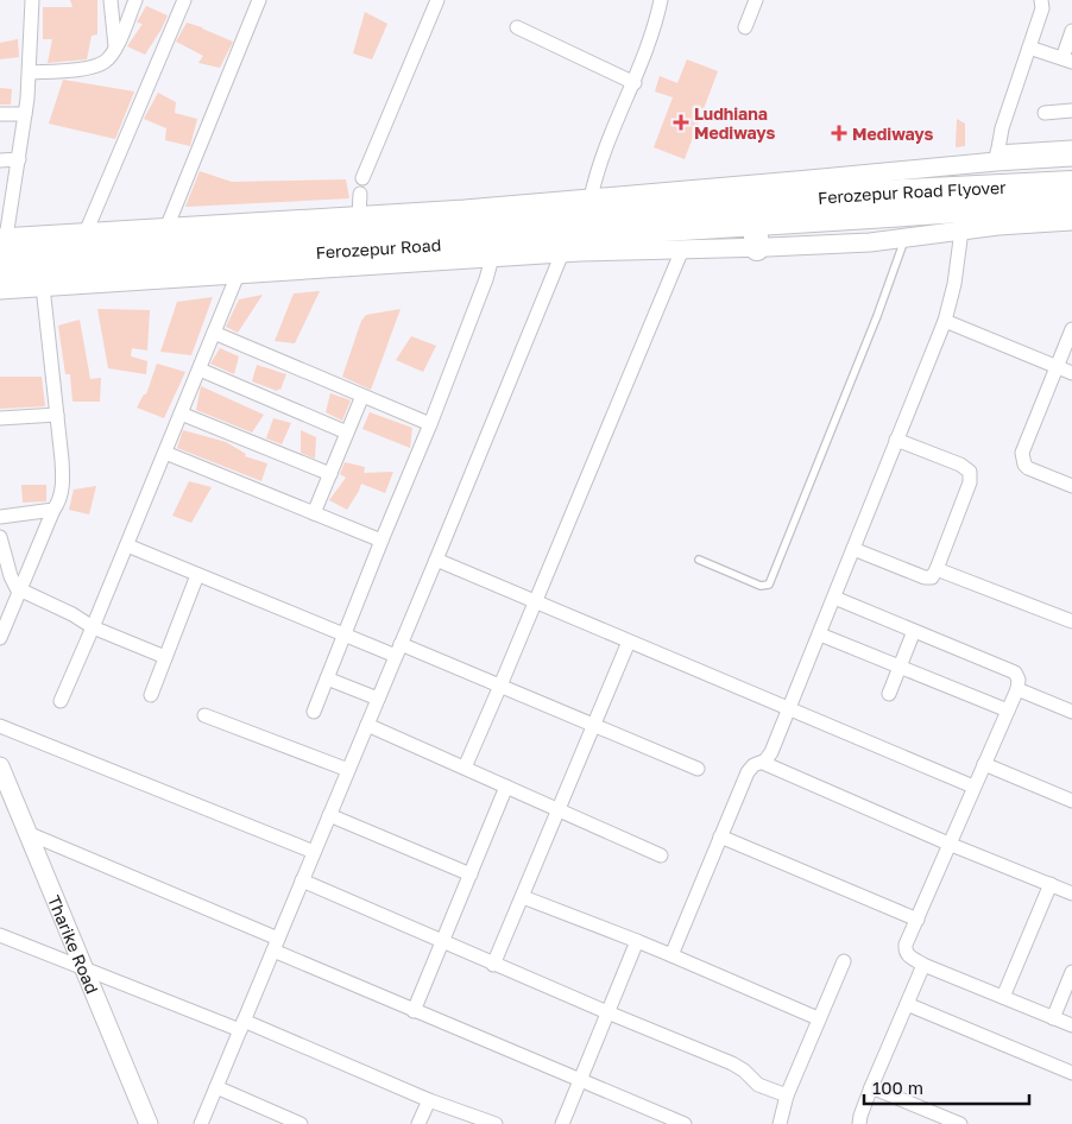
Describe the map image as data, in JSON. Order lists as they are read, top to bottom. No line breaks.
{"streets":{"highway":["Ferozepur Road Flyover","Ferozepur Road"],"main road":["Tharike Road"]},"crossings":[["Ferozepur Road Flyover","Ferozepur Road"]],"places":{"health":["Ludhiana Mediways","Mediways"]},"scale_bar":"100 m"}
